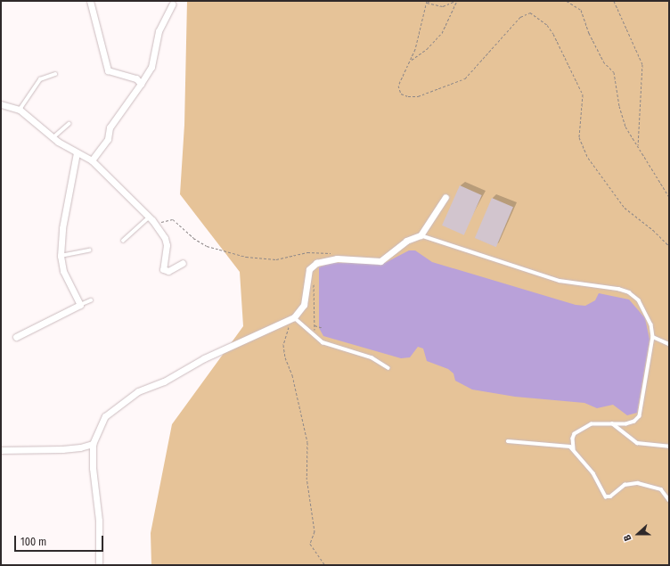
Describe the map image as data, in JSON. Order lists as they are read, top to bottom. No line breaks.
{"scale_bar":"100 m","north":"left"}
